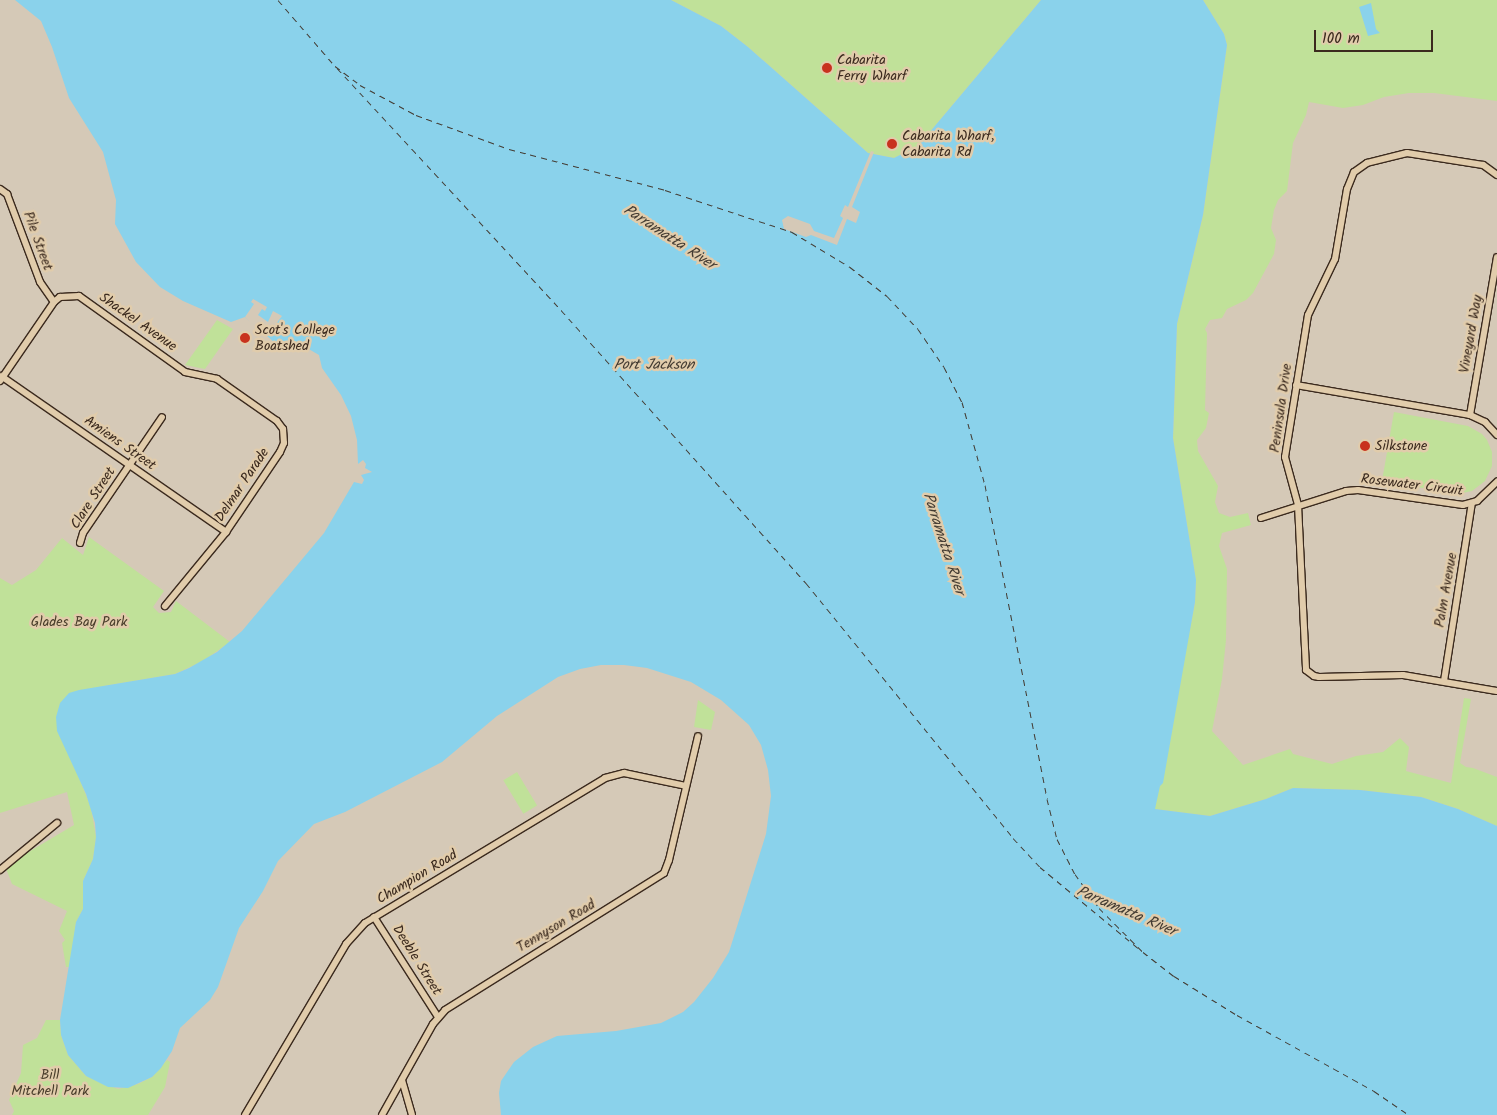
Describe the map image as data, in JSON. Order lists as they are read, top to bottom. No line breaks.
{"streets":{"street":["Pile Street","Shackel Avenue","Vineyard Way","Peninsula Drive","Amiens Street","Delmar Parade","Rosewater Circuit","Clare Street","Palm Avenue","Champion Road","Tennyson Road","Deeble Street"]},"crossings":[["Pile Street","Shackel Avenue"],["Shackel Avenue","Delmar Parade"],["Peninsula Drive","Rosewater Circuit"],["Peninsula Drive","Palm Avenue"],["Amiens Street","Delmar Parade"],["Amiens Street","Clare Street"],["Rosewater Circuit","Palm Avenue"],["Champion Road","Tennyson Road"],["Champion Road","Deeble Street"],["Tennyson Road","Deeble Street"]],"water":["Parramatta River","Port Jackson"],"parks":["Glades Bay Park","Bill Mitchell Park"],"places":["Cabarita Ferry Wharf","Cabarita Wharf, Cabarita Rd","Scot's College Boatshed","Silkstone"],"scale_bar":"100 m"}
